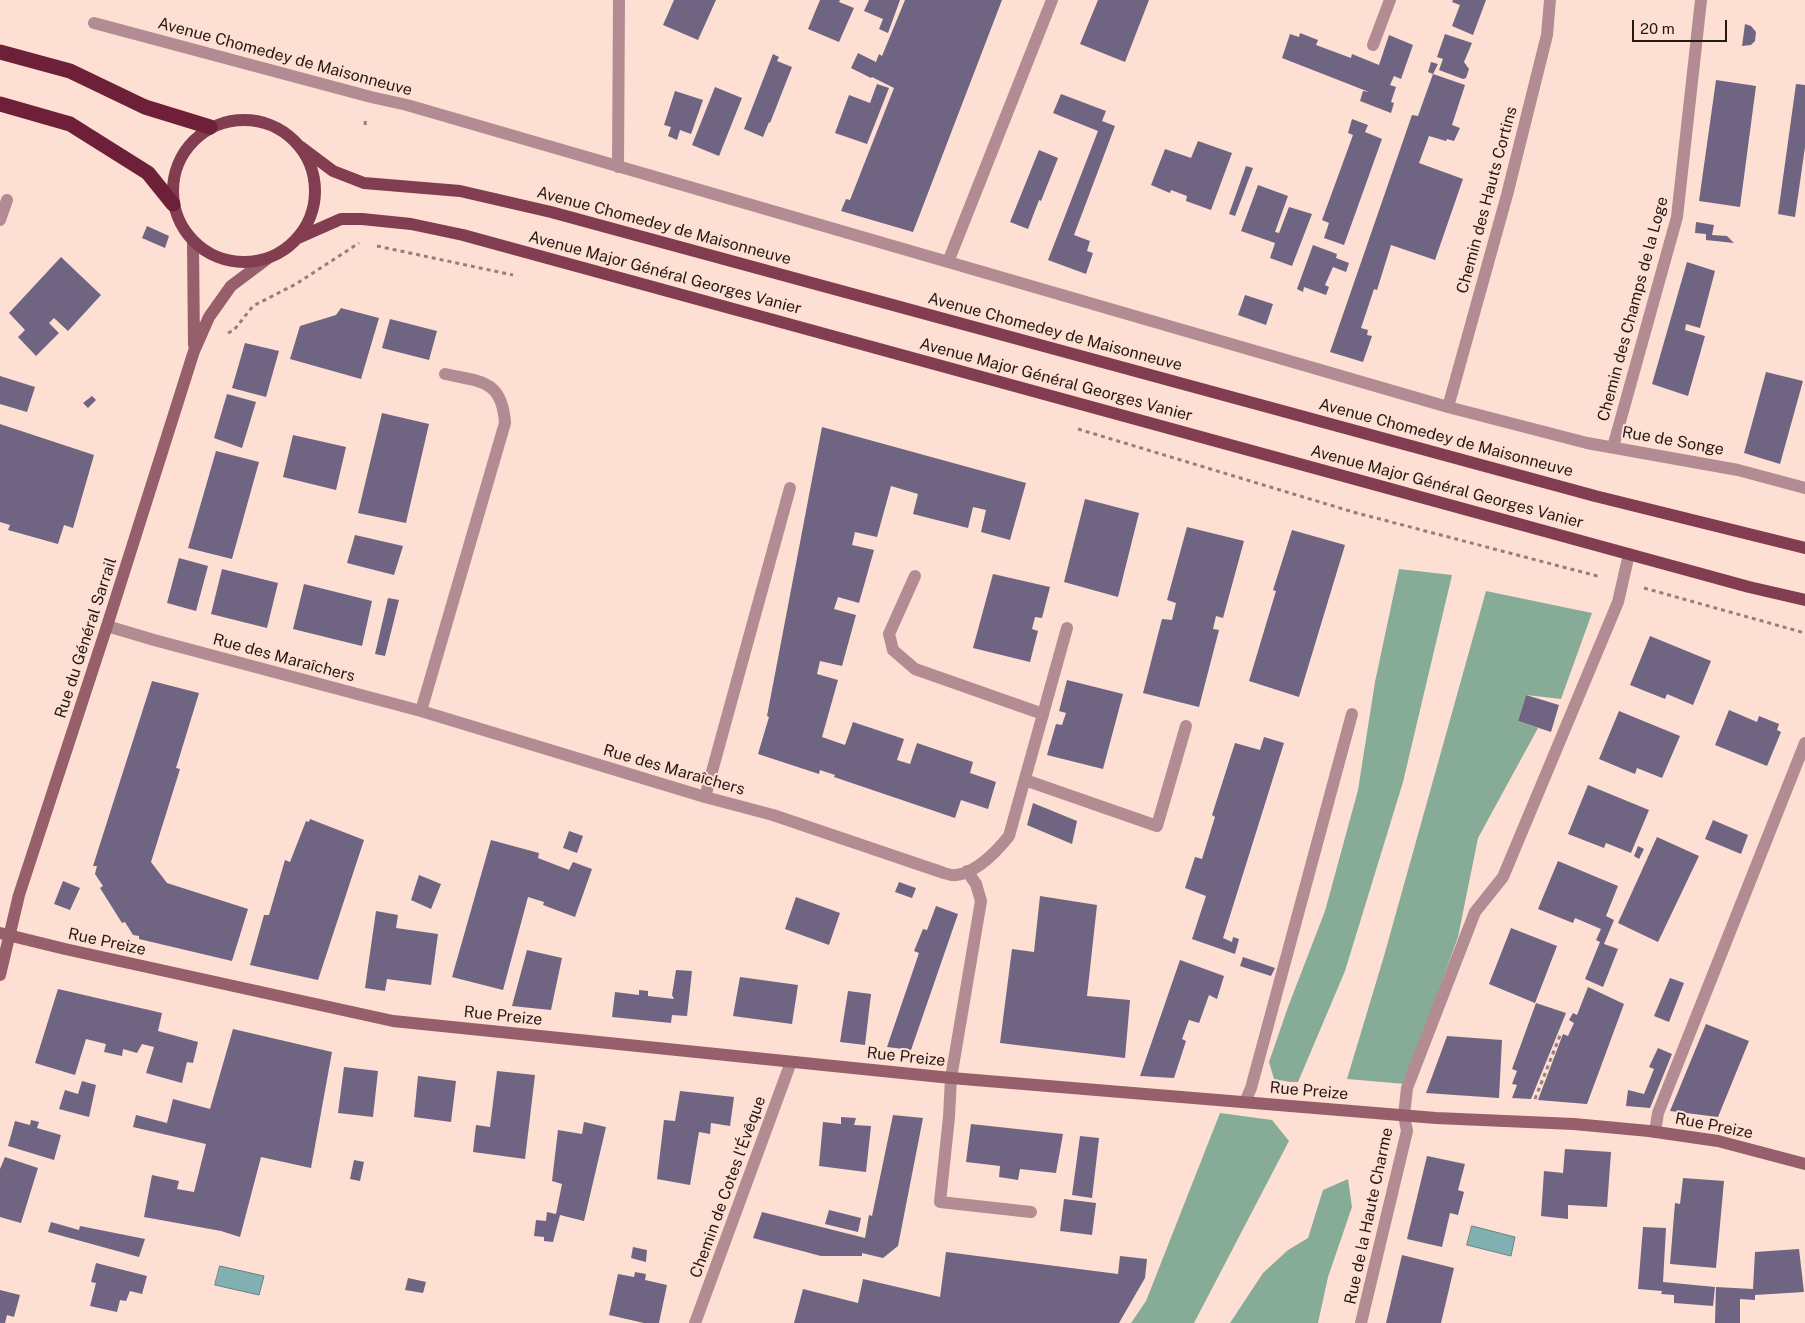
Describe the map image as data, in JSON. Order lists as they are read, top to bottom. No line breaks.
{"streets":{"main road":["Avenue Chomedey de Maisonneuve","Avenue Major Général Georges Vanier"],"street":["Chemin des Hauts Cortins","Chemin des Champs de la Loge","Rue de Songe","Rue du Général Sarrail","Rue des Maraîchers","Rue Preize","Chemin de Cotes l'Évêque","Rue de la Haute Charme"]},"crossings":[["Avenue Chomedey de Maisonneuve","Chemin des Hauts Cortins"],["Avenue Chomedey de Maisonneuve","Avenue Major Général Georges Vanier"],["Avenue Chomedey de Maisonneuve","Rue de Songe"],["Avenue Chomedey de Maisonneuve","Rue du Général Sarrail"],["Chemin des Hauts Cortins","Rue de Songe"],["Avenue Major Général Georges Vanier","Rue du Général Sarrail"],["Avenue Major Général Georges Vanier","Rue de la Haute Charme"],["Chemin des Champs de la Loge","Rue de Songe"],["Rue du Général Sarrail","Rue des Maraîchers"],["Rue du Général Sarrail","Rue Preize"],["Rue Preize","Chemin de Cotes l'Évêque"],["Rue Preize","Rue de la Haute Charme"]],"scale_bar":"20 m"}
